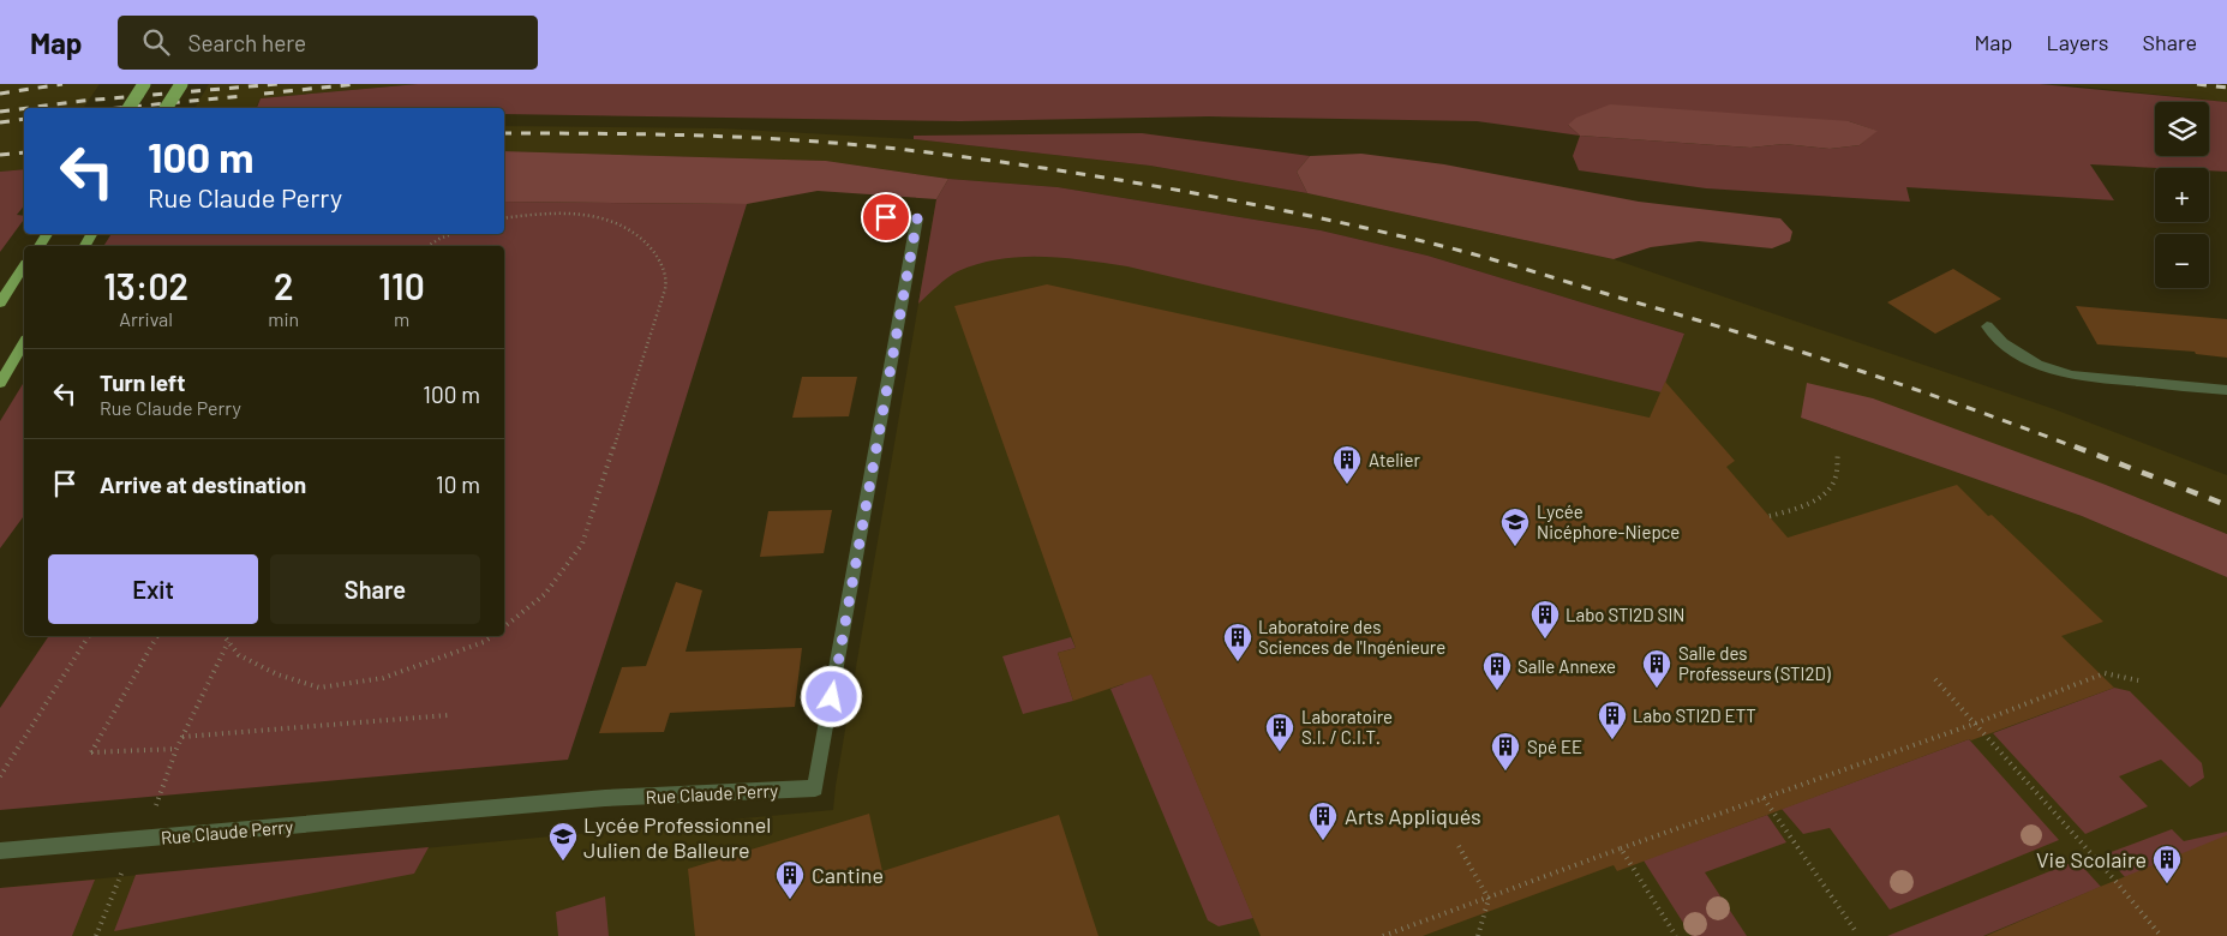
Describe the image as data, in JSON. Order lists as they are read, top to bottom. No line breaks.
{"streets":{"street":["Rue Claude Perry"]},"places":{"building":["Atelier","Labo STI2D SIN","Laboratoire des Sciences de l'Ingénieure","Salle des Professeurs (STI2D)","Salle Annexe","Labo STI2D ETT","Laboratoire S.I. / C.I.T.","Spé EE","Arts Appliqués","Vie Scolaire","Cantine"],"school or university":["Lycée Nicéphore-Niepce","Lycée Professionnel Julien de Balleure"]},"page":{"header":"Map","search":"Search here","nav":["Map","Layers","Share"],"map_buttons":["+","−"],"turn":["100 m","Rue Claude Perry"],"eta":["13:02","Arrival","2","min","110","m"],"list":[{"name":"Turn left","note":"Rue Claude Perry","value":"100 m"},{"name":"Arrive at destination","value":"10 m"}],"buttons":["Exit","Share"]}}
